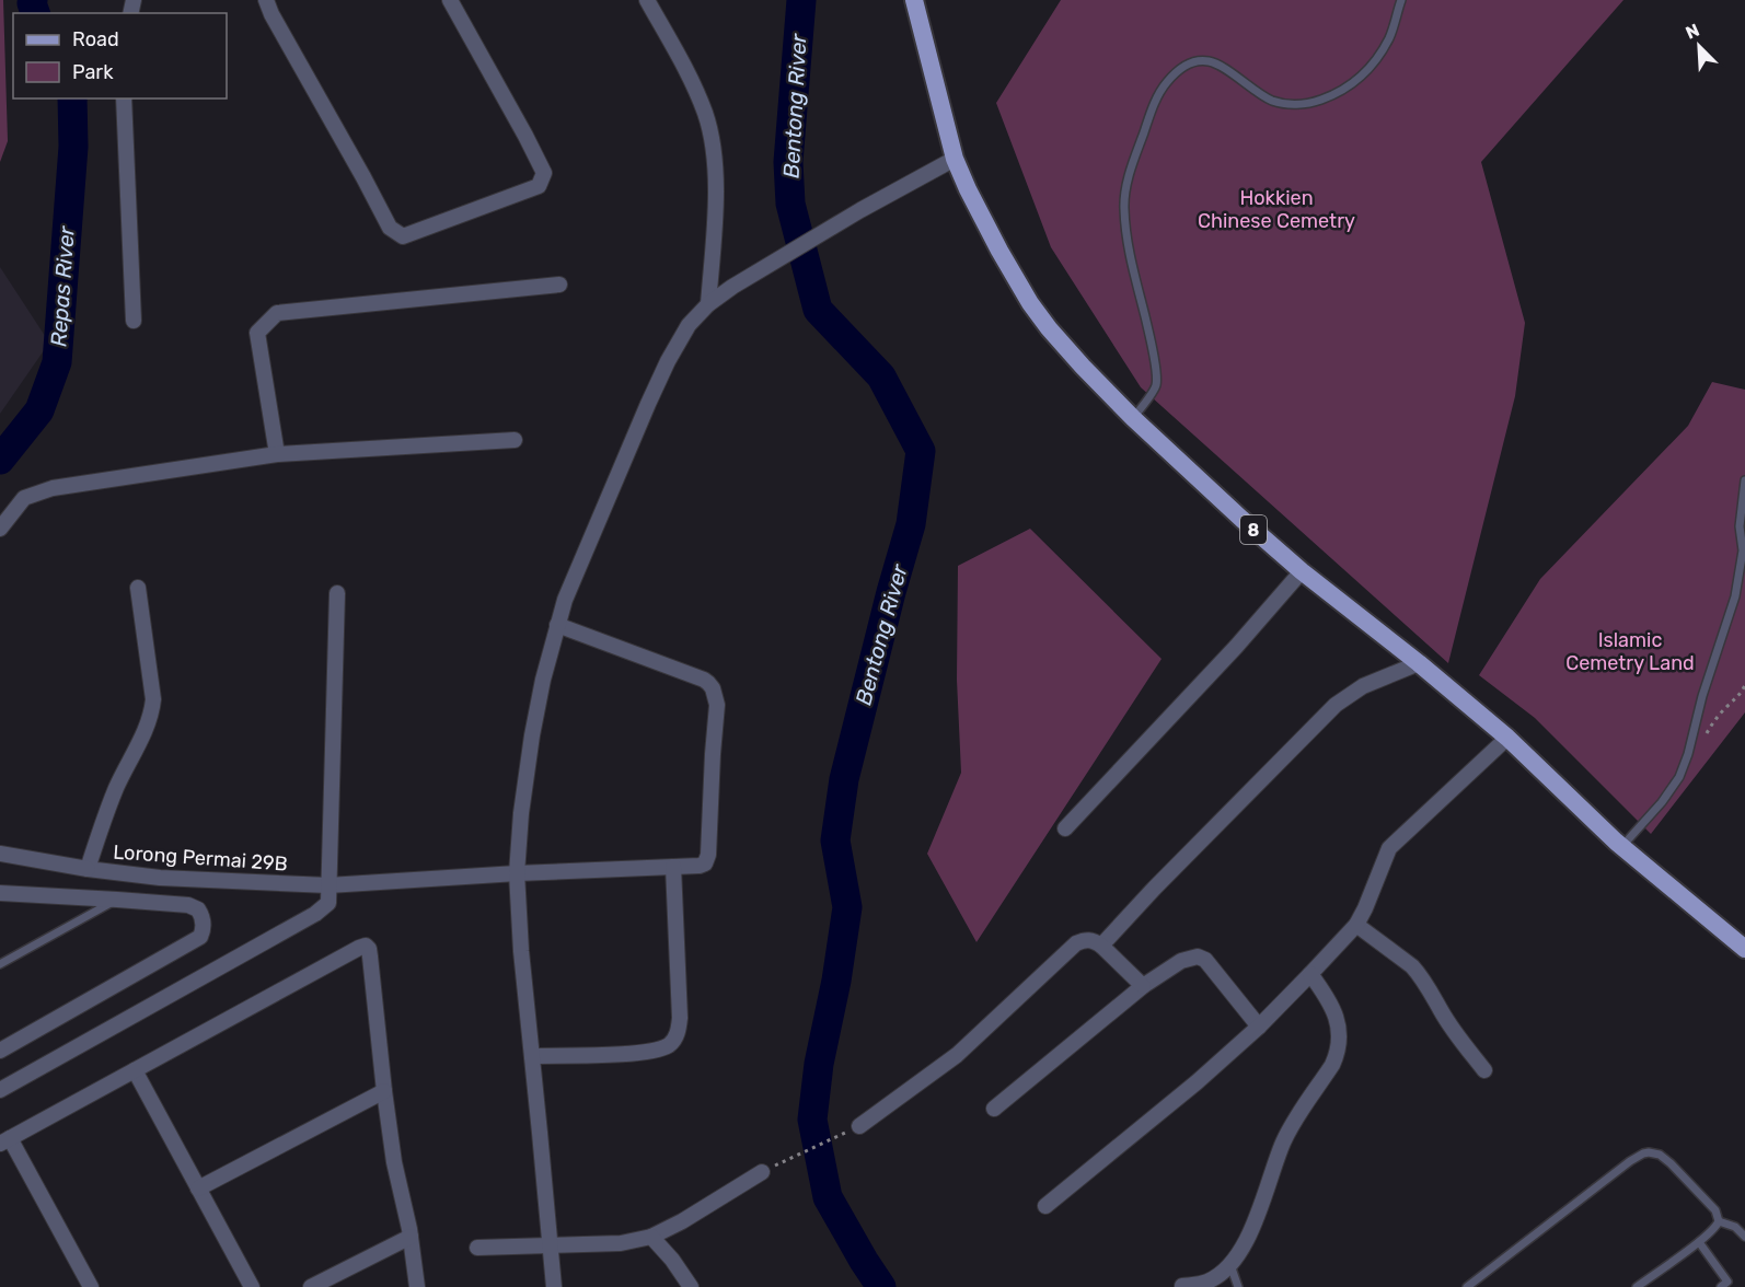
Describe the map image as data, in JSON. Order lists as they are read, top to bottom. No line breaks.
{"streets":{"main road":["8"],"street":["Lorong Permai 29B"]},"water":["Bentong River","Repas River"],"parks":["Hokkien Chinese Cemetry","Islamic Cemetry Land"],"legend":["Road","Park"],"north":"top left"}
